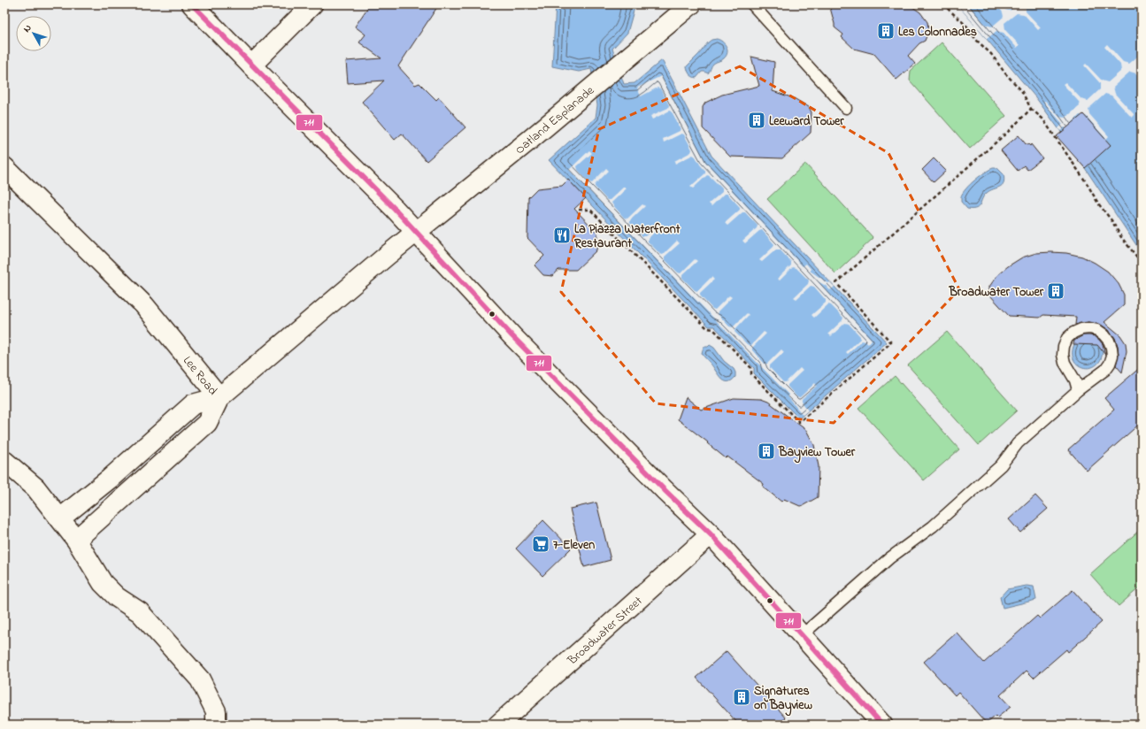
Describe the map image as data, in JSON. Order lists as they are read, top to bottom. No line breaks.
{"streets":{"street":["Oatland Esplanade","Lee Road","Broadwater Street"]},"crossings":[["Oatland Esplanade","Lee Road"]],"places":{"building":["Les Colonnades","Leeward Tower","Broadwater Tower","Bayview Tower","Signatures on Bayview"],"restaurant":["La Piazza Waterfront Restaurant"],"supermarket":["7-Eleven"]},"lines":["transit line 711"],"north":"top left"}
